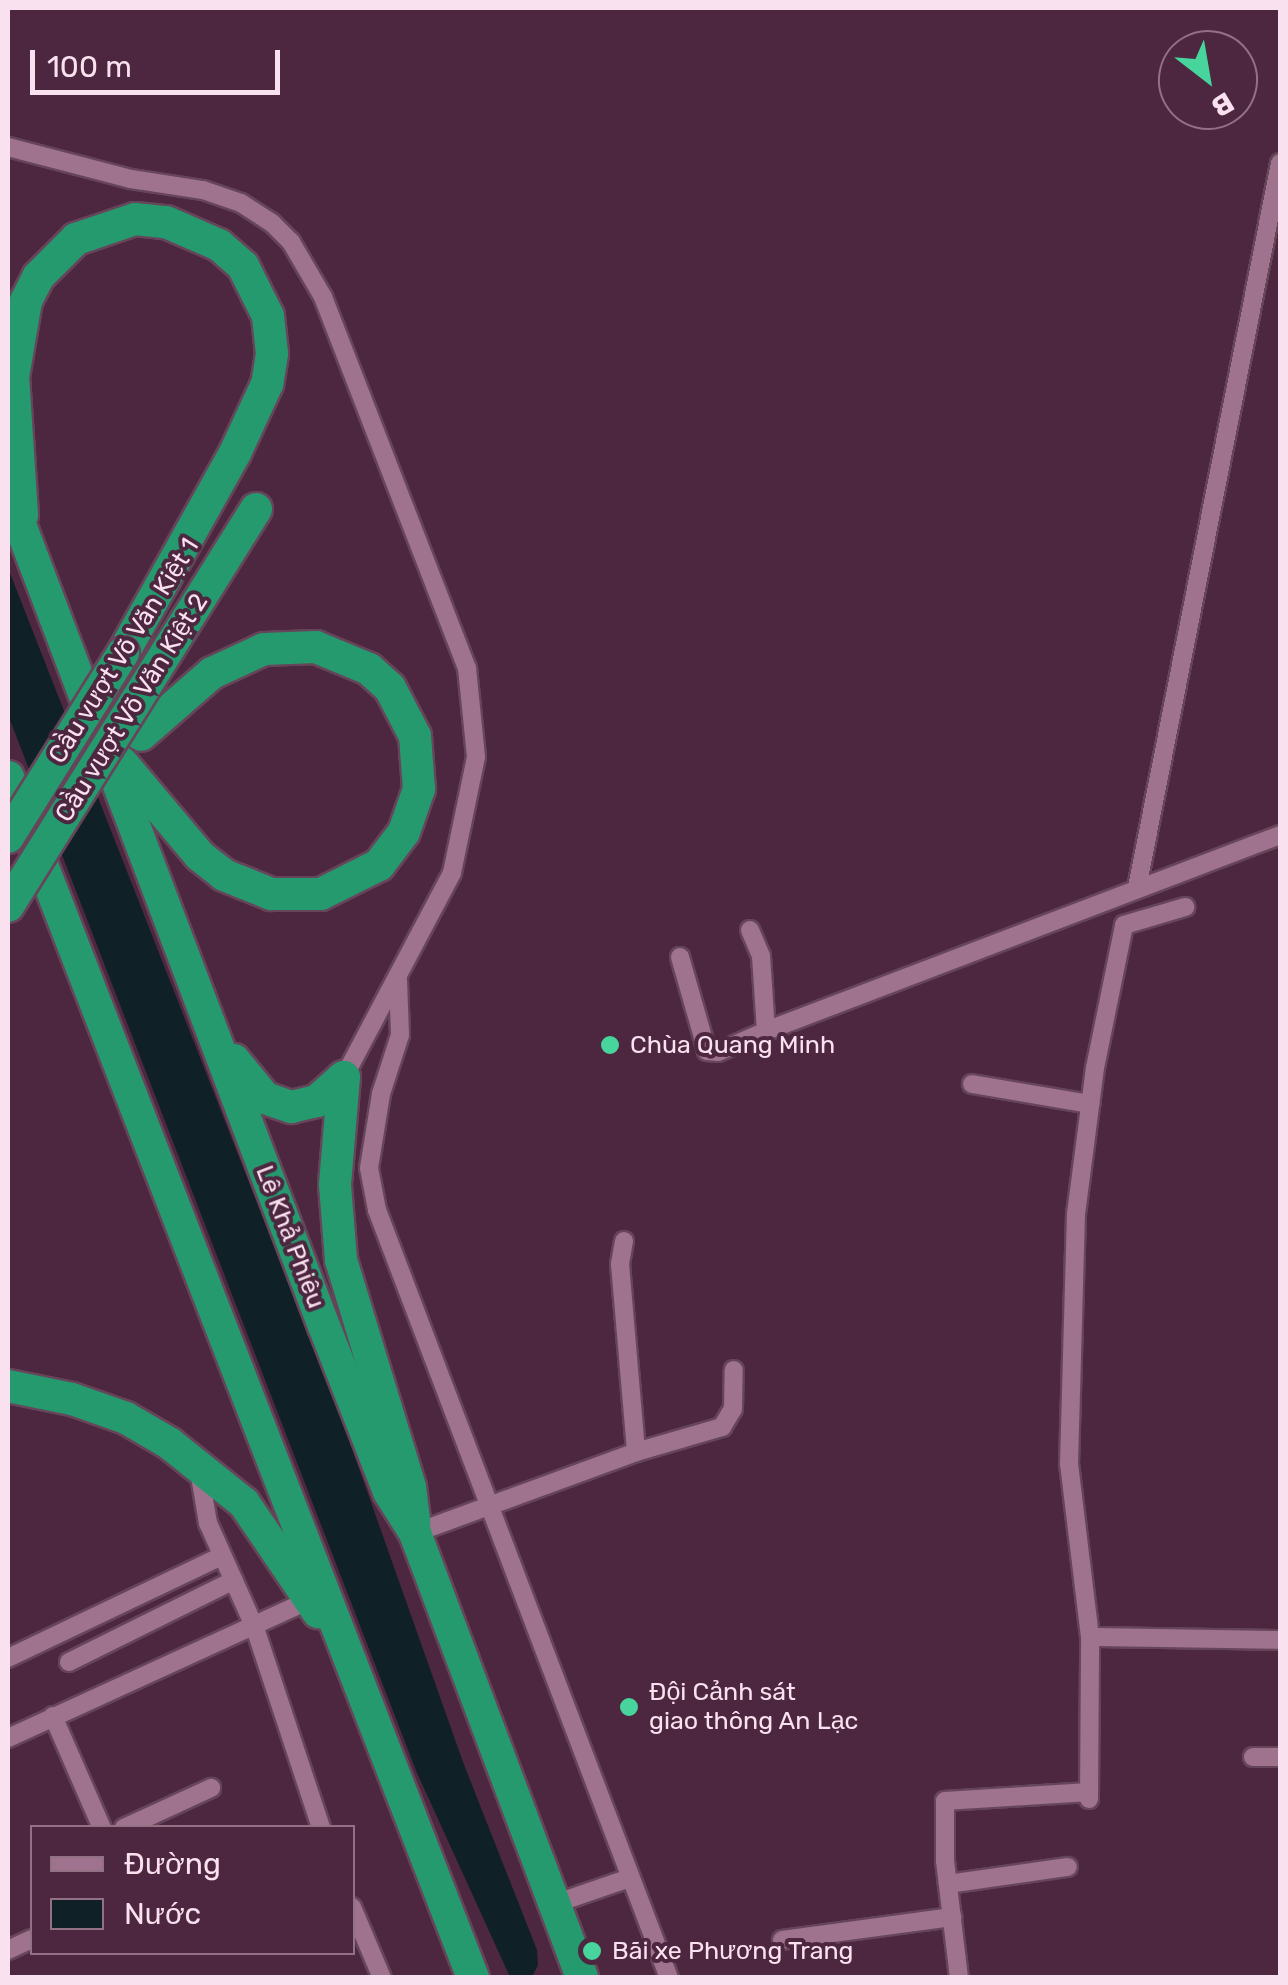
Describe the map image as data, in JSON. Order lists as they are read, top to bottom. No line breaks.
{"streets":{"highway":["Cầu vượt Võ Văn Kiệt 1","Cầu vượt Võ Văn Kiệt 2","Lê Khả Phiêu"]},"crossings":[["Cầu vượt Võ Văn Kiệt 1","Lê Khả Phiêu"]],"places":["Chùa Quang Minh","Đội Cảnh sát giao thông An Lạc","Bãi xe Phương Trang"],"legend":["Đường","Nước"],"scale_bar":"100 m","north":"bottom right"}
